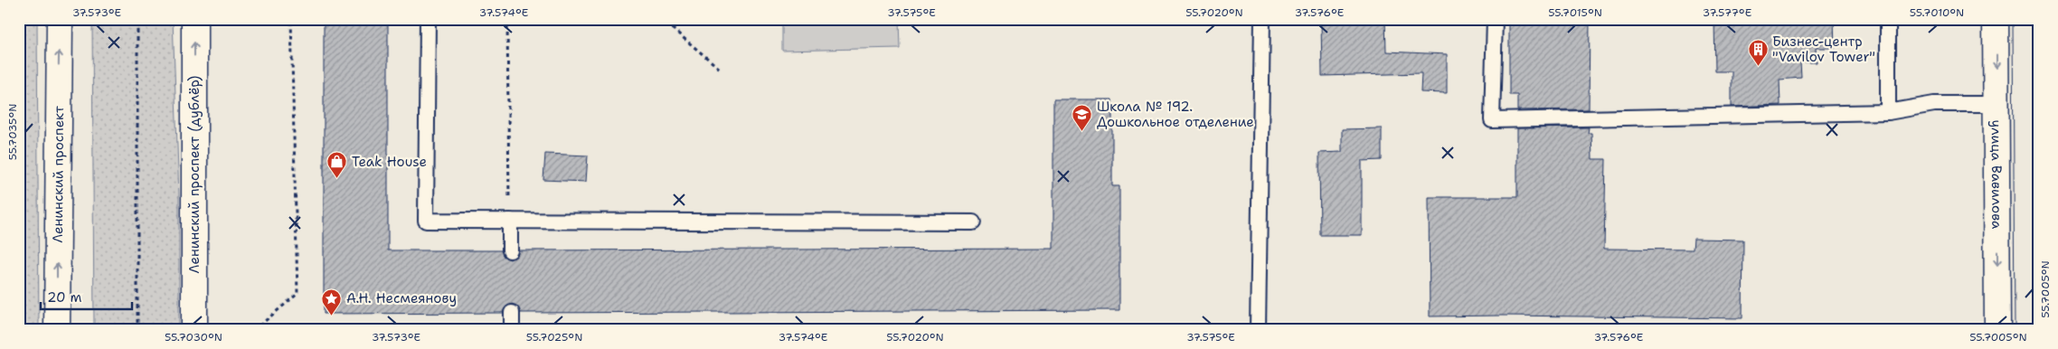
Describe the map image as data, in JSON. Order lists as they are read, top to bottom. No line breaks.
{"streets":{"main road":["Ленинский проспект","Ленинский проспект (дублёр)","улица Вавилова"]},"one_way":["Ленинский проспект","Ленинский проспект (дублёр)","улица Вавилова"],"places":{"building":["Бизнес-центр \"Vavilov Tower\""],"school or university":["Школа № 192. Дошкольное отделение"],"shop":["Teak House"],"place":["А.Н. Несмеянову"]},"scale_bar":"20 m","coordinates":["37.573°E","37.574°E","37.575°E","55.7020°N","37.576°E","55.7015°N","37.577°E","55.7010°N","55.7035°N","55.7005°N","55.7030°N","55.7025°N"]}
